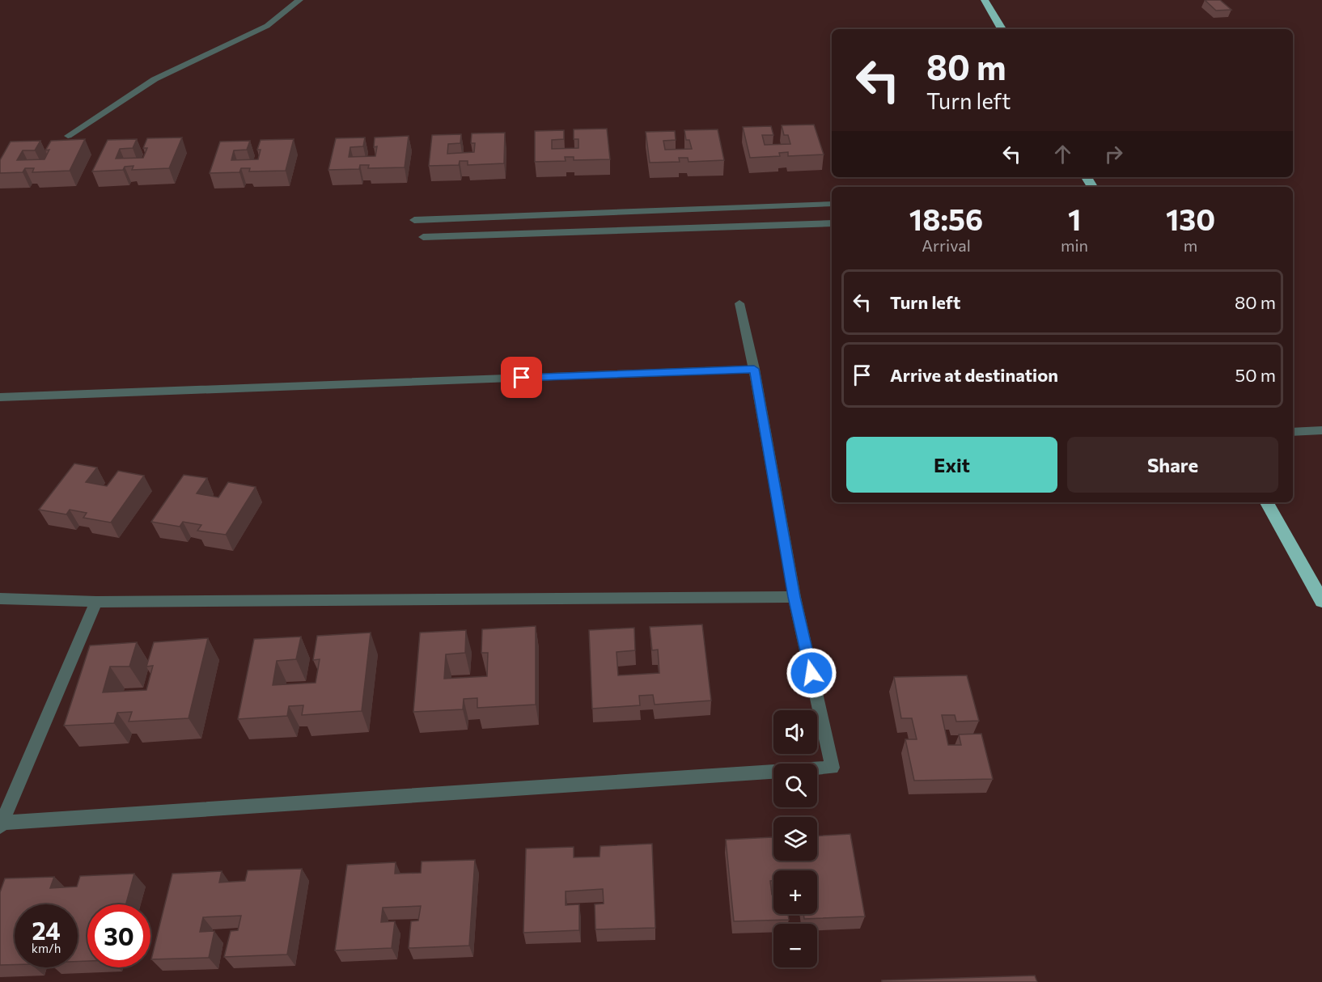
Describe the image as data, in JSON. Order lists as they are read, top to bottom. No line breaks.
{"page":{"turn":["80 m","Turn left"],"eta":["18:56","Arrival","1","min","130","m"],"list":[{"name":"Turn left","value":"80 m"},{"name":"Arrive at destination","value":"50 m"}],"buttons":["Exit","Share"],"map_buttons":["+","−"],"speed":"24 km/h","limit":"30"}}
